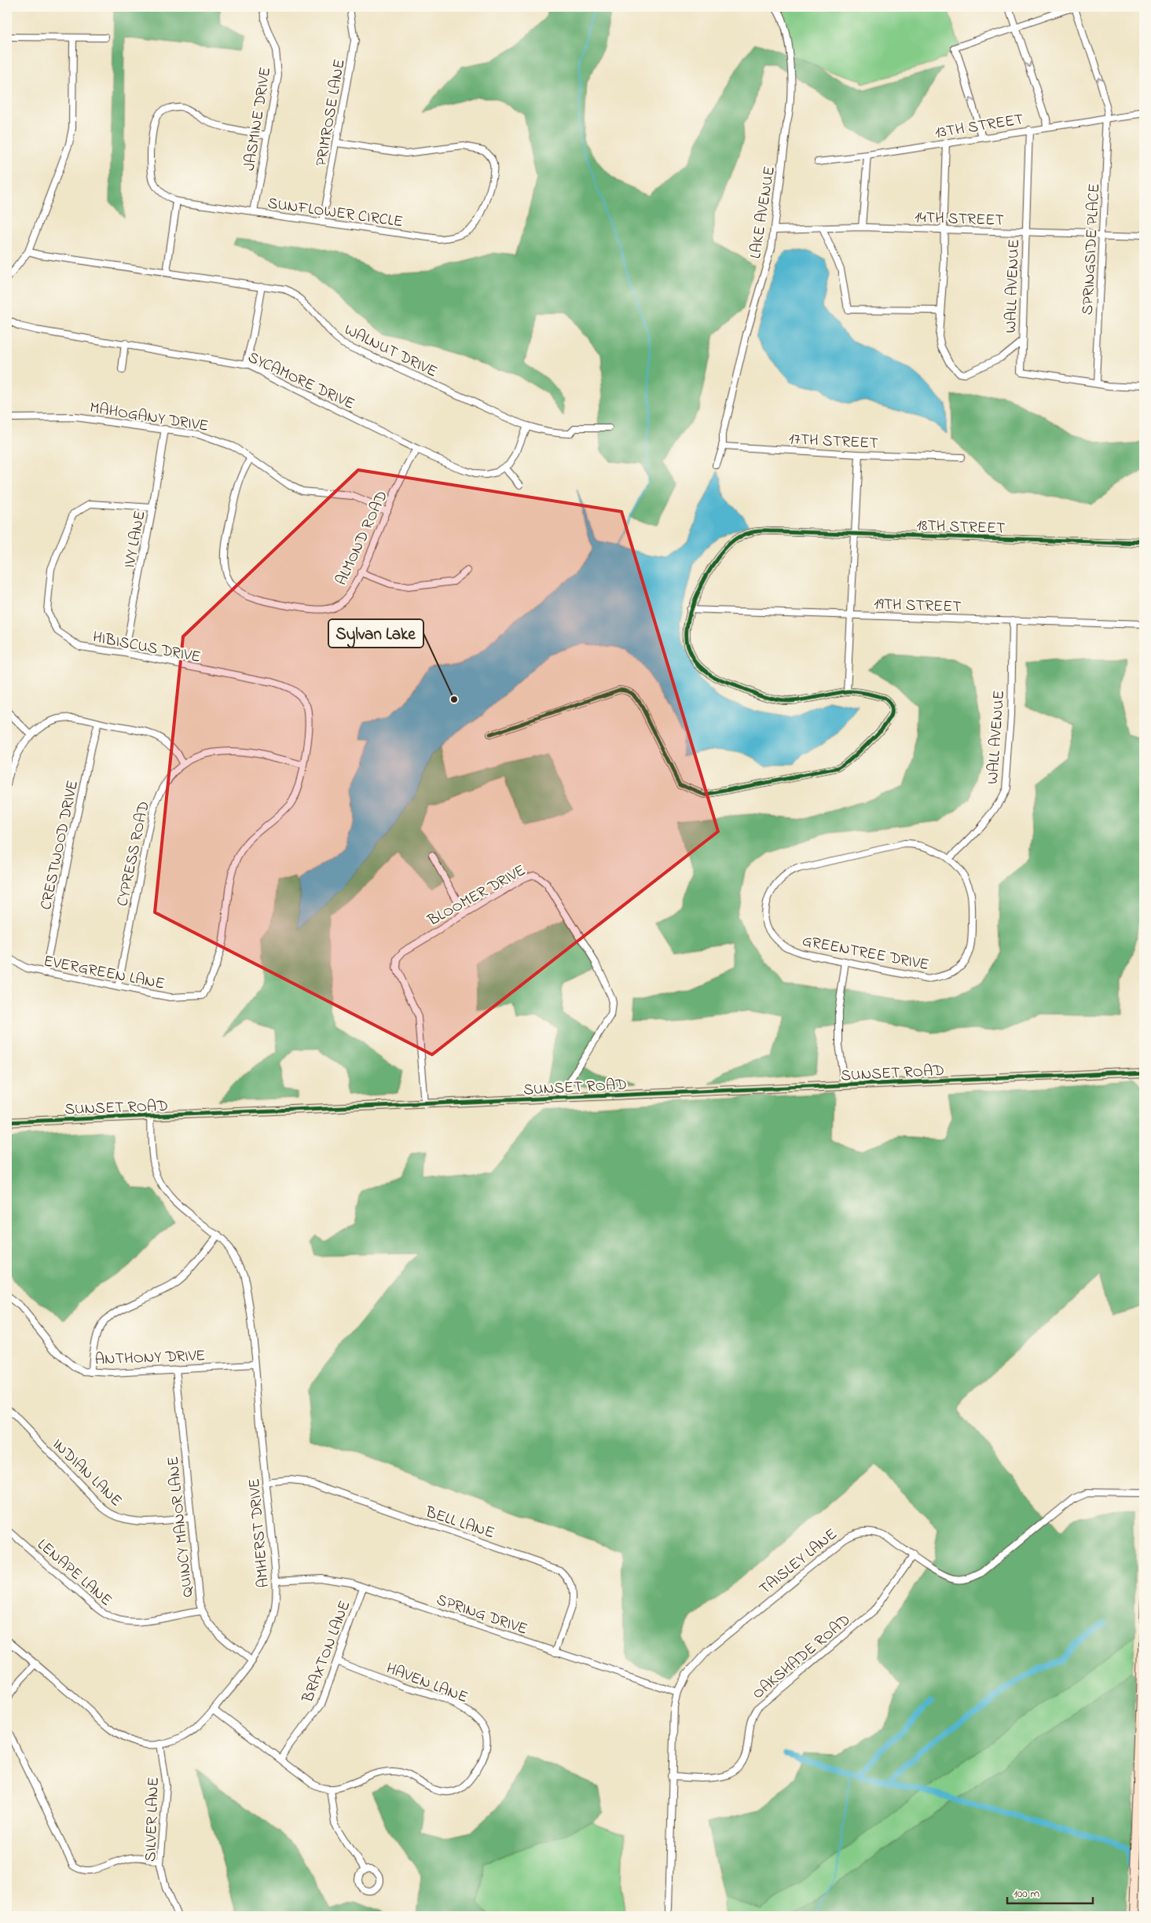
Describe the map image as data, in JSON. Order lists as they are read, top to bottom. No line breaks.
{"streets":{"street":["PRIMROSE LANE","JASMINE DRIVE","13TH STREET","SUNFLOWER CIRCLE","LAKE AVENUE","14TH STREET","SPRINGSIDE PLACE","WALL AVENUE","WALNUT DRIVE","SYCAMORE DRIVE","MAHOGANY DRIVE","17TH STREET","18TH STREET","ALMOND ROAD","IVY LANE","19TH STREET","HIBISCUS DRIVE","CRESTWOOD DRIVE","CYPRESS ROAD","BLOOMER DRIVE","GREENTREE DRIVE","EVERGREEN LANE","SUNSET ROAD","ANTHONY DRIVE","INDIAN LANE","BELL LANE","QUINCY MANOR LANE","AMHERST DRIVE","TAISLEY LANE","LENAPE LANE","SPRING DRIVE","BRAXTON LANE","OAKSHADE ROAD","HAVEN LANE","SILVER LANE"]},"crossings":[["PRIMROSE LANE","SUNFLOWER CIRCLE"],["JASMINE DRIVE","SUNFLOWER CIRCLE"],["13TH STREET","SPRINGSIDE PLACE"],["13TH STREET","WALL AVENUE"],["LAKE AVENUE","14TH STREET"],["LAKE AVENUE","17TH STREET"],["14TH STREET","SPRINGSIDE PLACE"],["14TH STREET","WALL AVENUE"],["SPRINGSIDE PLACE","WALL AVENUE"],["WALL AVENUE","19TH STREET"],["WALL AVENUE","GREENTREE DRIVE"],["SYCAMORE DRIVE","ALMOND ROAD"],["MAHOGANY DRIVE","ALMOND ROAD"],["MAHOGANY DRIVE","IVY LANE"],["18TH STREET","19TH STREET"],["IVY LANE","HIBISCUS DRIVE"],["HIBISCUS DRIVE","CYPRESS ROAD"],["HIBISCUS DRIVE","EVERGREEN LANE"],["CRESTWOOD DRIVE","EVERGREEN LANE"],["CYPRESS ROAD","EVERGREEN LANE"],["BLOOMER DRIVE","SUNSET ROAD"],["SUNSET ROAD","AMHERST DRIVE"],["ANTHONY DRIVE","QUINCY MANOR LANE"],["ANTHONY DRIVE","AMHERST DRIVE"],["INDIAN LANE","QUINCY MANOR LANE"],["BELL LANE","AMHERST DRIVE"],["BELL LANE","SPRING DRIVE"],["QUINCY MANOR LANE","AMHERST DRIVE"],["QUINCY MANOR LANE","LENAPE LANE"],["AMHERST DRIVE","SPRING DRIVE"],["AMHERST DRIVE","HAVEN LANE"],["AMHERST DRIVE","SILVER LANE"],["TAISLEY LANE","SPRING DRIVE"],["TAISLEY LANE","OAKSHADE ROAD"],["SPRING DRIVE","BRAXTON LANE"],["BRAXTON LANE","HAVEN LANE"]],"places":["Sylvan Lake"],"scale_bar":"100 m"}
